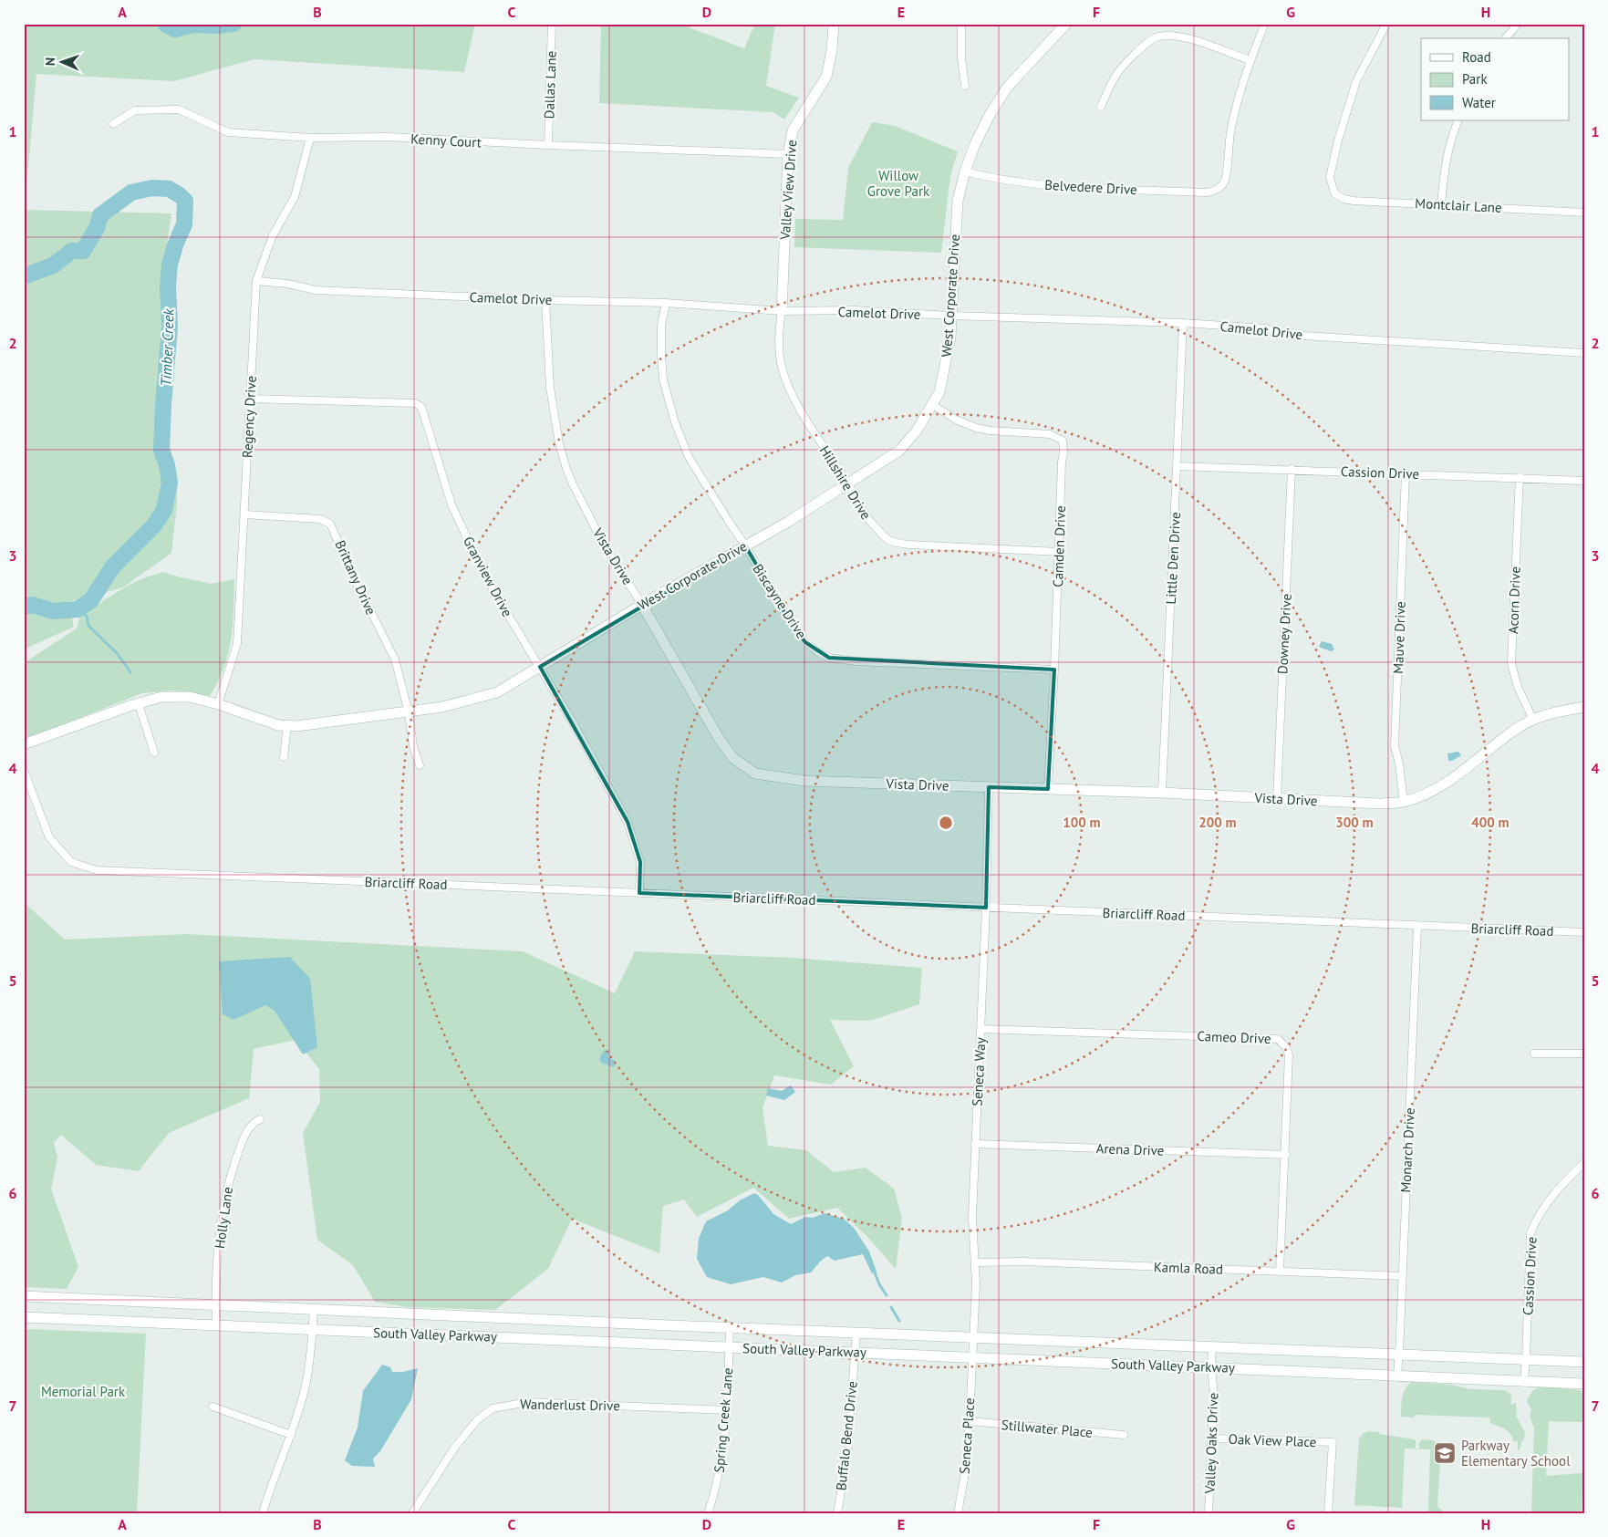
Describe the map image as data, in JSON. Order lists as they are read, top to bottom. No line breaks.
{"streets":{"main road":["Valley View Drive","West Corporate Drive","Vista Drive","South Valley Parkway"],"street":["Dallas Lane","Kenny Court","Belvedere Drive","Montclair Lane","Camelot Drive","Regency Drive","Cassion Drive","Hillshire Drive","Camden Drive","Little Den Drive","Granview Drive","Brittany Drive","Acorn Drive","Biscayne Drive","Downey Drive","Mauve Drive","Briarcliff Road","Cameo Drive","Seneca Way","Arena Drive","Monarch Drive","Holly Lane","Kamla Road","Wanderlust Drive","Spring Creek Lane","Stillwater Place","Buffalo Bend Drive","Seneca Place","Oak View Place","Valley Oaks Drive"]},"crossings":[["Dallas Lane","Kenny Court"],["Kenny Court","Valley View Drive"],["Kenny Court","Regency Drive"],["Belvedere Drive","West Corporate Drive"],["Valley View Drive","Camelot Drive"],["Valley View Drive","Hillshire Drive"],["West Corporate Drive","Camelot Drive"],["West Corporate Drive","Regency Drive"],["West Corporate Drive","Hillshire Drive"],["West Corporate Drive","Camden Drive"],["West Corporate Drive","Vista Drive"],["West Corporate Drive","Granview Drive"],["West Corporate Drive","Brittany Drive"],["West Corporate Drive","Biscayne Drive"],["Camelot Drive","Regency Drive"],["Camelot Drive","Hillshire Drive"],["Camelot Drive","Vista Drive"],["Camelot Drive","Little Den Drive"],["Camelot Drive","Biscayne Drive"],["Regency Drive","Granview Drive"],["Regency Drive","Brittany Drive"],["Cassion Drive","Little Den Drive"],["Cassion Drive","Acorn Drive"],["Cassion Drive","Downey Drive"],["Cassion Drive","Mauve Drive"],["Cassion Drive","South Valley Parkway"],["Hillshire Drive","Camden Drive"],["Camden Drive","Vista Drive"],["Camden Drive","Biscayne Drive"],["Vista Drive","Little Den Drive"],["Vista Drive","Acorn Drive"],["Vista Drive","Downey Drive"],["Vista Drive","Mauve Drive"],["Vista Drive","Seneca Way"],["Granview Drive","Briarcliff Road"],["Briarcliff Road","Seneca Way"],["Briarcliff Road","Monarch Drive"],["Cameo Drive","Seneca Way"],["Cameo Drive","Arena Drive"],["Cameo Drive","Kamla Road"],["Seneca Way","Arena Drive"],["Seneca Way","Kamla Road"],["Seneca Way","South Valley Parkway"],["Seneca Way","Seneca Place"],["Monarch Drive","Kamla Road"],["Monarch Drive","South Valley Parkway"],["Holly Lane","South Valley Parkway"],["South Valley Parkway","Spring Creek Lane"],["South Valley Parkway","Buffalo Bend Drive"],["South Valley Parkway","Seneca Place"],["South Valley Parkway","Valley Oaks Drive"],["Wanderlust Drive","Spring Creek Lane"],["Stillwater Place","Seneca Place"],["Oak View Place","Valley Oaks Drive"]],"water":["Timber Creek"],"parks":["Willow Grove Park","Memorial Park"],"places":{"school or university":["Parkway Elementary School"]},"legend":["Road","Park","Water"],"north":"left","grid":{"columns":["A","B","C","D","E","F","G","H"],"rows":["1","2","3","4","5","6","7"]},"rings":["100 m","200 m","300 m","400 m"]}
